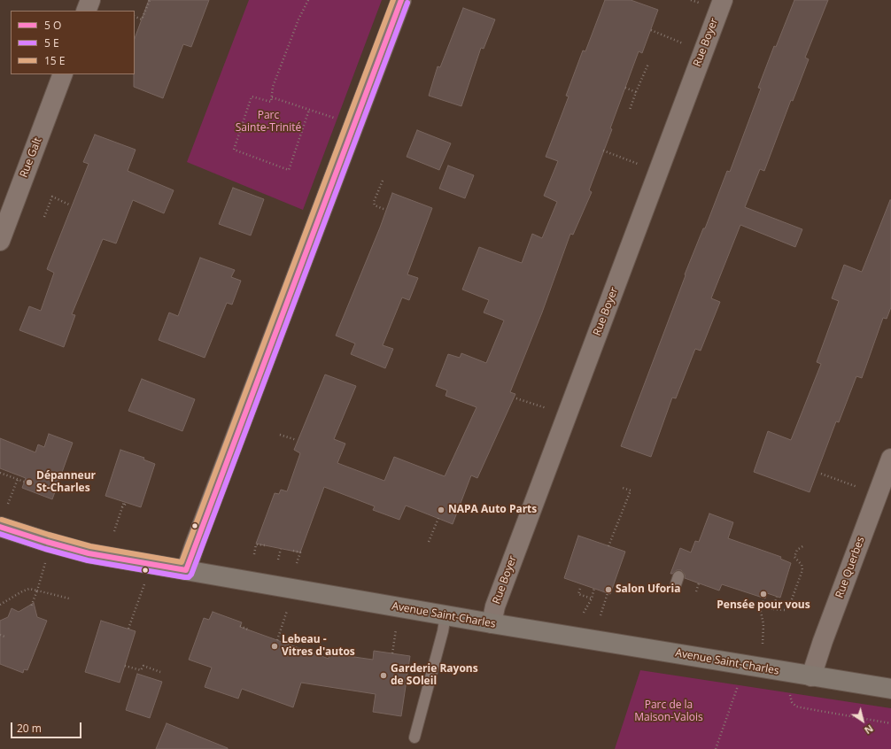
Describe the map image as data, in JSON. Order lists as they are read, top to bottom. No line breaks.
{"streets":{"main road":["Avenue Saint-Charles"],"street":["Rue Boyer","Rue Galt","Rue Querbes"]},"crossings":[["Rue Boyer","Avenue Saint-Charles"],["Rue Querbes","Avenue Saint-Charles"]],"parks":["Parc Sainte-Trinité","Parc de la Maison-Valois"],"places":["Dépanneur St-Charles","NAPA Auto Parts","Salon Uforia","Pensée pour vous","Lebeau - Vitres d'autos","Garderie Rayons de SOleil"],"legend":["5 O","5 E","15 E"],"scale_bar":"20 m","north":"bottom right"}
